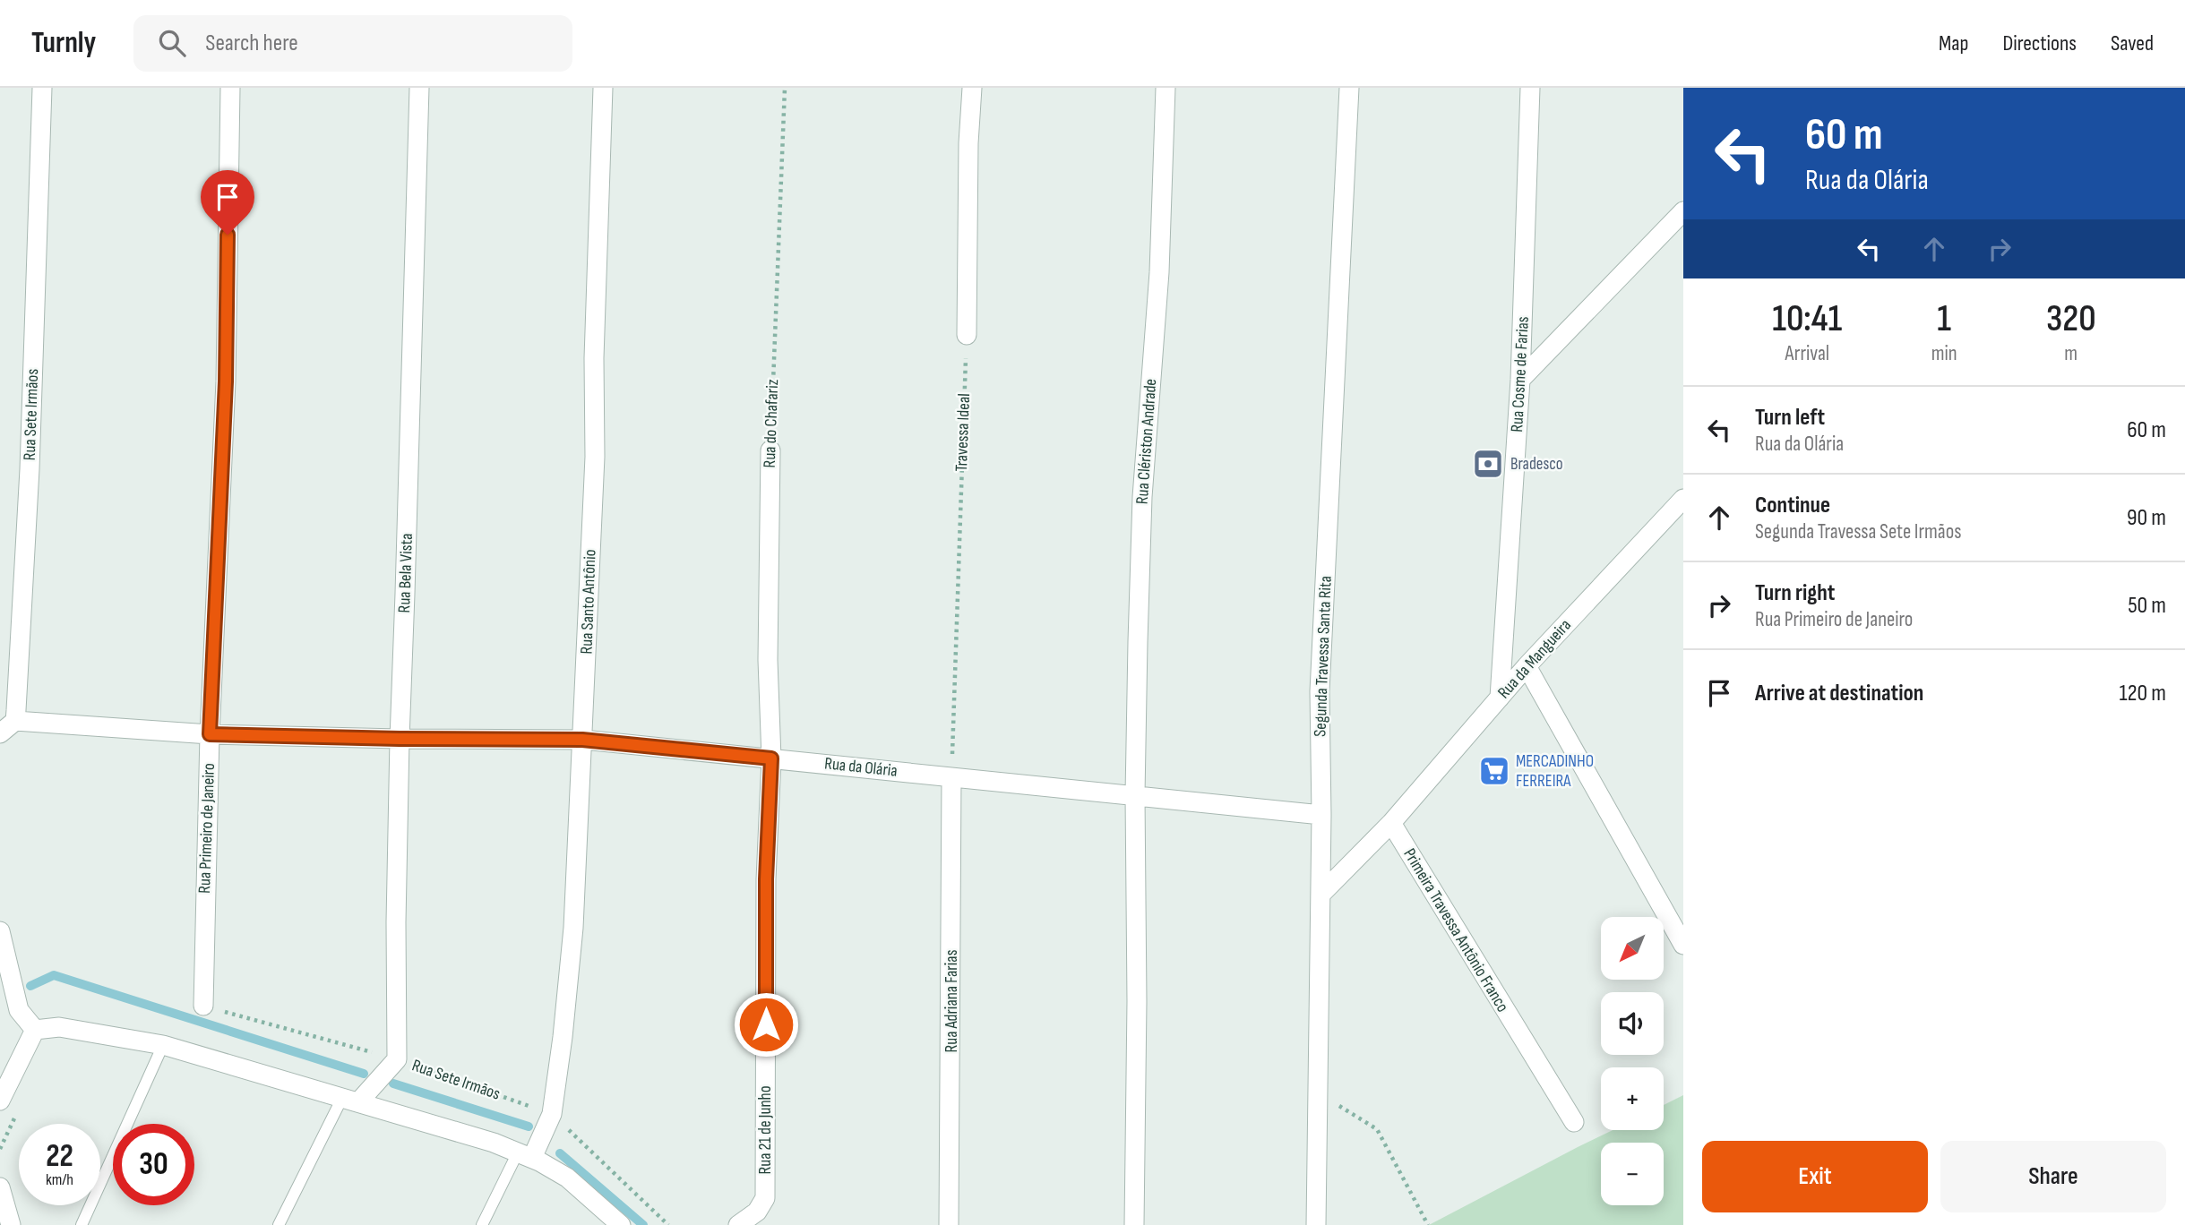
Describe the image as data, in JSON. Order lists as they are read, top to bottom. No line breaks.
{"streets":{"street":["Rua Cosme de Farias","Rua Sete Irmãos","Rua do Chafariz","Rua Clériston Andrade","Rua Bela Vista","Rua Santo Antônio","Segunda Travessa Santa Rita","Rua da Mangueira","Rua da Olária","Rua Primeiro de Janeiro","Primeira Travessa Antônio Franco","Rua Adriana Farias","Rua 21 de Junho"],"path":["Travessa Ideal"]},"crossings":[["Rua Cosme de Farias","Rua da Mangueira"],["Rua Sete Irmãos","Rua Bela Vista"],["Rua Sete Irmãos","Rua Santo Antônio"],["Rua Sete Irmãos","Rua da Olária"],["Rua Sete Irmãos","Rua Primeiro de Janeiro"],["Rua do Chafariz","Rua da Olária"],["Rua do Chafariz","Rua 21 de Junho"],["Travessa Ideal","Rua da Olária"],["Travessa Ideal","Rua Adriana Farias"],["Rua Clériston Andrade","Rua da Olária"],["Rua Bela Vista","Rua da Olária"],["Rua Santo Antônio","Rua da Olária"],["Segunda Travessa Santa Rita","Rua da Olária"],["Rua da Mangueira","Primeira Travessa Antônio Franco"],["Rua da Olária","Rua Primeiro de Janeiro"],["Rua da Olária","Rua Adriana Farias"],["Rua da Olária","Rua 21 de Junho"]],"places":{"bank":["Bradesco"],"supermarket":["MERCADINHO FERREIRA"]},"north":"bottom left","page":{"header":"Turnly","search":"Search here","nav":["Map","Directions","Saved"],"turn":["60 m","Rua da Olária"],"eta":["10:41","Arrival","1","min","320","m"],"list":[{"name":"Turn left","note":"Rua da Olária","value":"60 m"},{"name":"Continue","note":"Segunda Travessa Sete Irmãos","value":"90 m"},{"name":"Turn right","note":"Rua Primeiro de Janeiro","value":"50 m"},{"name":"Arrive at destination","value":"120 m"}],"map_buttons":["+","−"],"speed":"22 km/h","limit":"30","buttons":["Exit","Share"]}}
